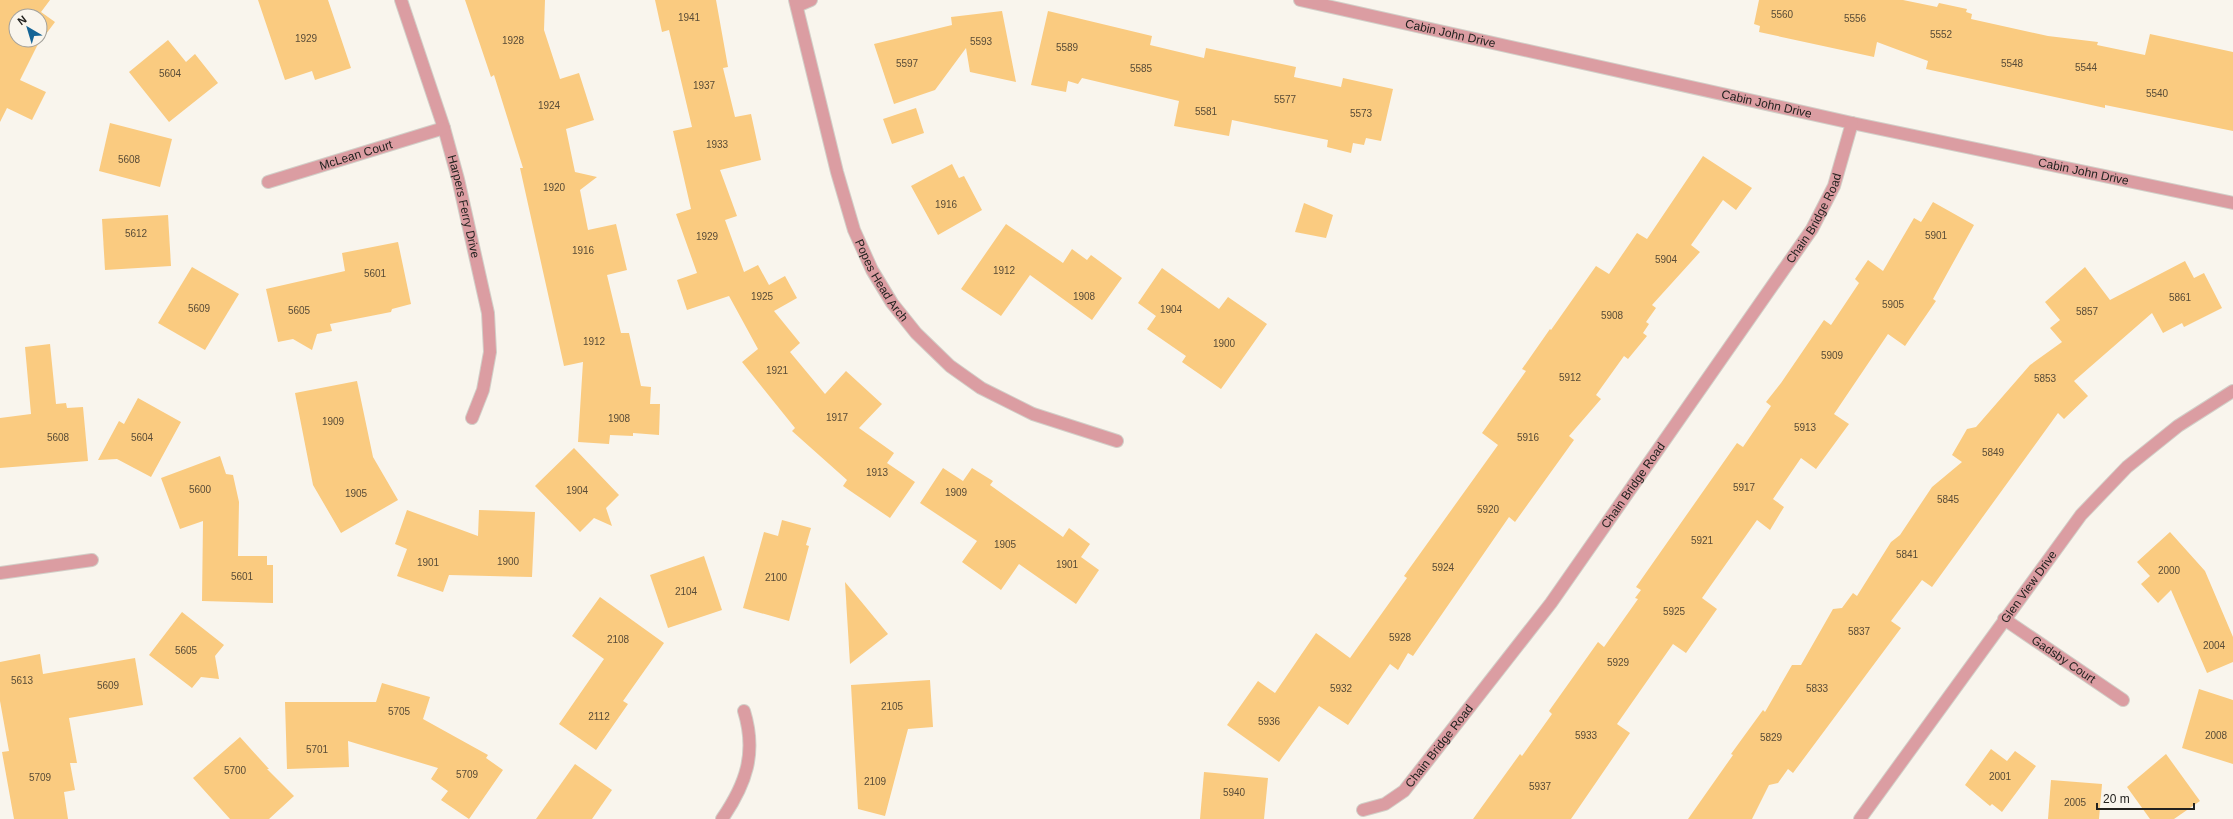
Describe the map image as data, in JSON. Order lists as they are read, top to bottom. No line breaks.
{"streets":{"street":["Cabin John Drive","McLean Court","Harpers Ferry Drive","Chain Bridge Road","Popes Head Arch","Glen View Drive","Gadsby Court"]},"crossings":[["Cabin John Drive","Chain Bridge Road"],["McLean Court","Harpers Ferry Drive"],["Glen View Drive","Gadsby Court"]],"house_numbers":["5560","1941","5556","5552","1929","1928","5593","5589","5597","5548","5544","5585","5604","1937","5540","5577","1924","5581","5573","1933","5608","1920","1916","5612","5901","1929","1916","5904","1912","5601","1925","1908","5861","5905","5609","1904","5605","5857","5908","1912","1900","5909","1921","5912","5853","1917","1908","1909","5913","5608","5604","5916","5849","1913","5917","5600","1904","1909","1905","5845","5920","5921","1905","5841","1900","1901","1901","5924","2000","5601","2100","2104","5925","5837","5928","2108","2004","5605","5929","5613","5609","5932","5833","2105","5705","2112","5936","5933","2008","5829","5701","5700","5709","2001","5709","2109","5937","5940","2005"],"scale_bar":"20 m","north":"top left"}
